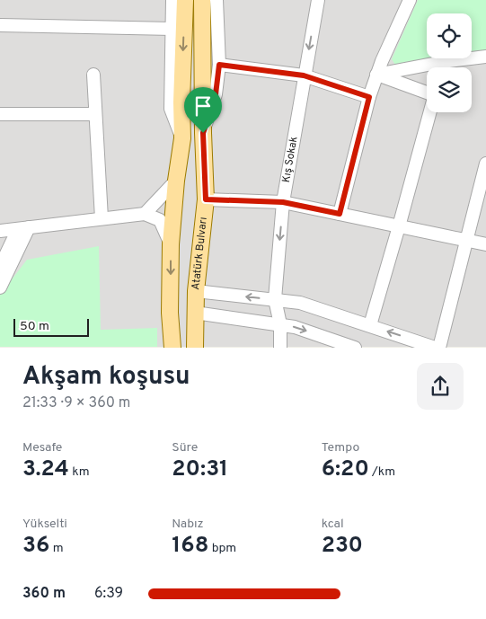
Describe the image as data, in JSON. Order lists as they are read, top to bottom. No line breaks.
{"streets":{"main road":["Atatürk Bulvarı"],"street":["Kış Sokak"]},"scale_bar":"50 m","page":{"scale":"50 m","heading":["Akşam koşusu","21:33 · 9 × 360 m"],"stats":[["Mesafe","3.24 km"],["Süre","20:31"],["Tempo","6:20 /km"],["Yükselti","36 m"],["Nabız","168 bpm"],["kcal","230"]],"list":[{"name":"360 m","note":"6:39"}]}}
